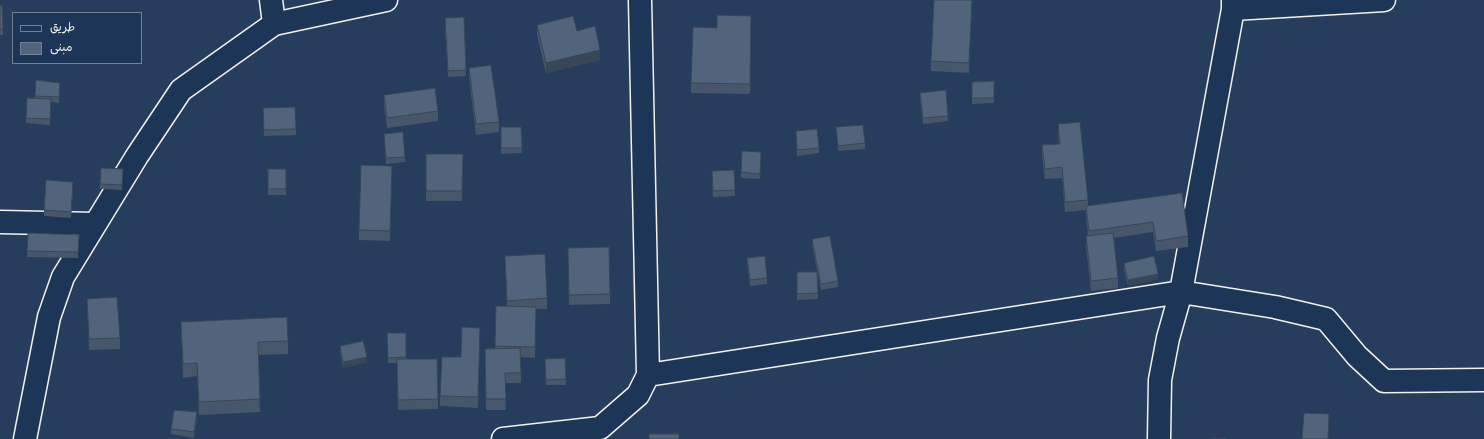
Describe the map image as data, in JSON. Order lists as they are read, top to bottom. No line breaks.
{"legend":["طريق","مبنى"]}
